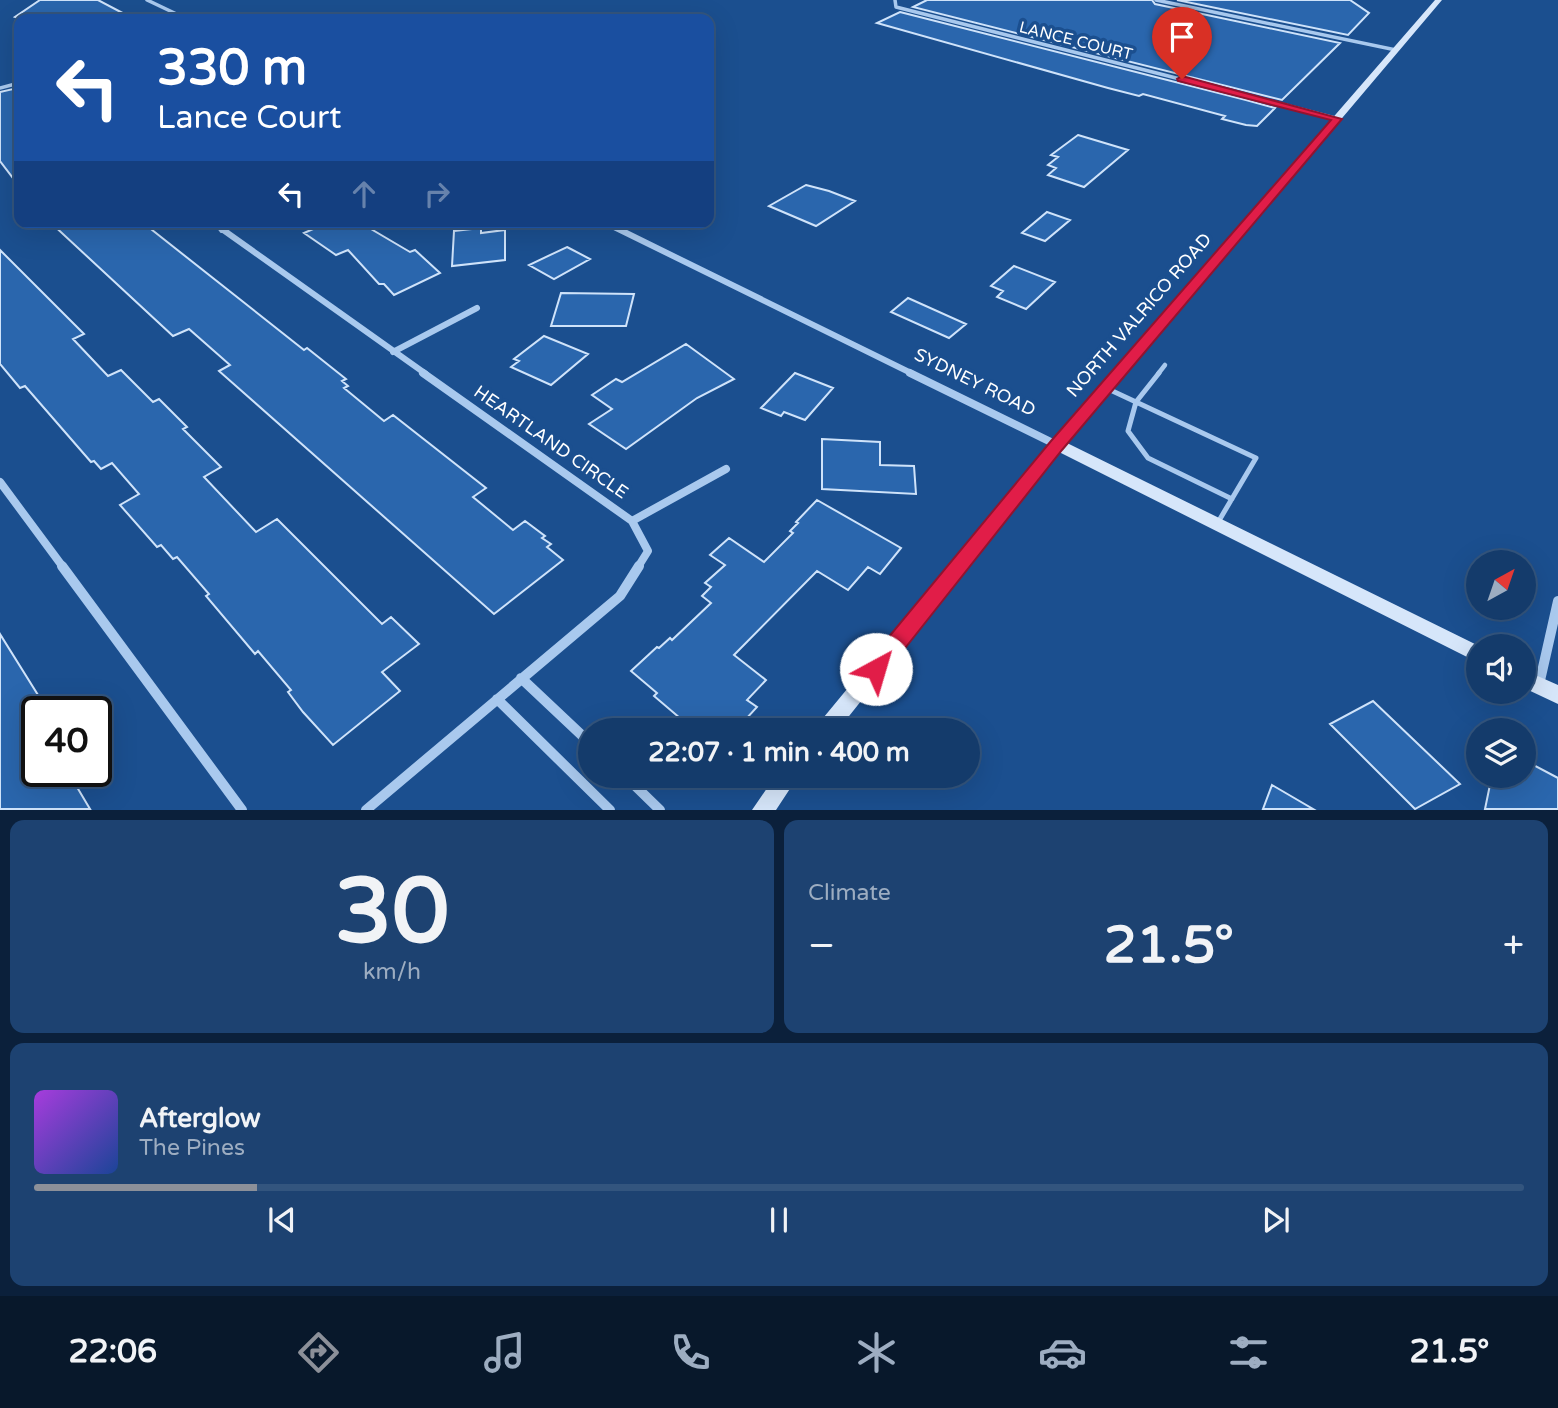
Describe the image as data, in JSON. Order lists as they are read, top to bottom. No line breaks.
{"streets":{"street":["LANCE COURT","NORTH VALRICO ROAD","SYDNEY ROAD","HEARTLAND CIRCLE"]},"crossings":[["LANCE COURT","NORTH VALRICO ROAD"],["NORTH VALRICO ROAD","SYDNEY ROAD"]],"north":"top right","page":{"turn":["330 m","Lance Court"],"limit":"40","trip":"22:07 · 1 min · 400 m","tile":[["30","km/h"],"Climate"],"heat":["−","21.5°","+"],"song":["Afterglow","The Pines"],"tabs":["22:06","21.5°"]}}
